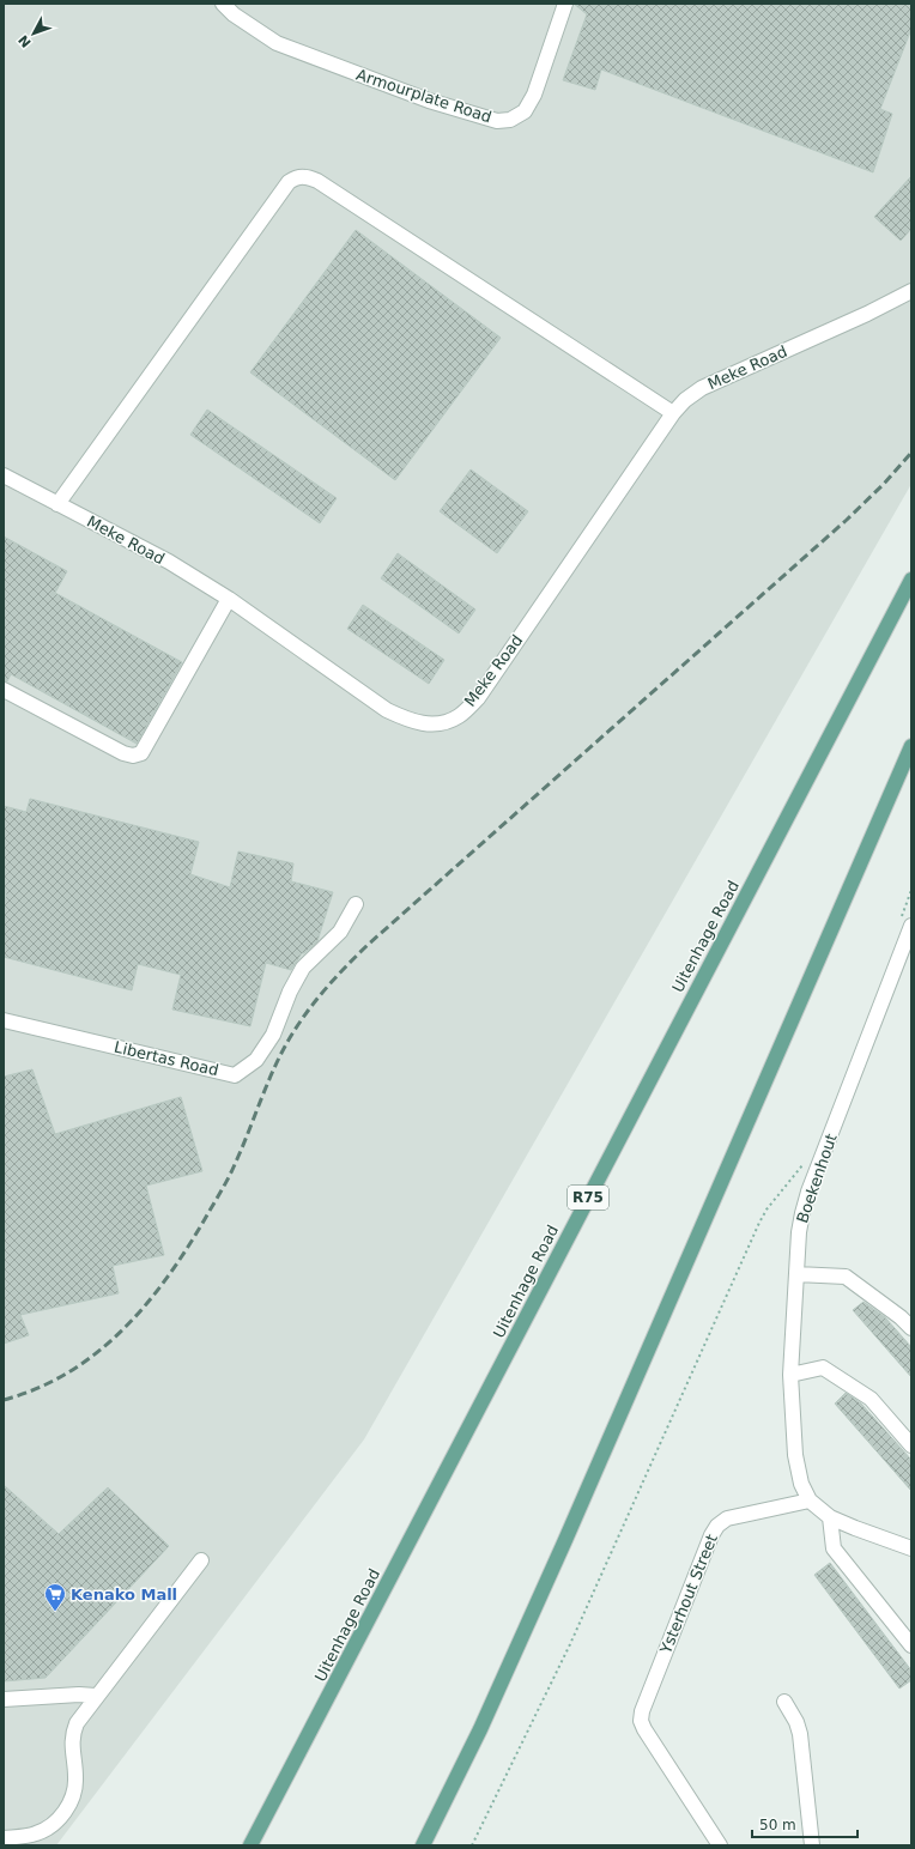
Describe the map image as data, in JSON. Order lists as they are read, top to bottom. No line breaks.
{"streets":{"main road":["Uitenhage Road","R75"],"street":["Armourplate Road","Meke Road","Libertas Road","Boekenhout","Ysterhout Street"]},"crossings":[["Boekenhout","Ysterhout Street"]],"places":{"supermarket":["Kenako Mall"]},"scale_bar":"50 m","north":"bottom left"}
